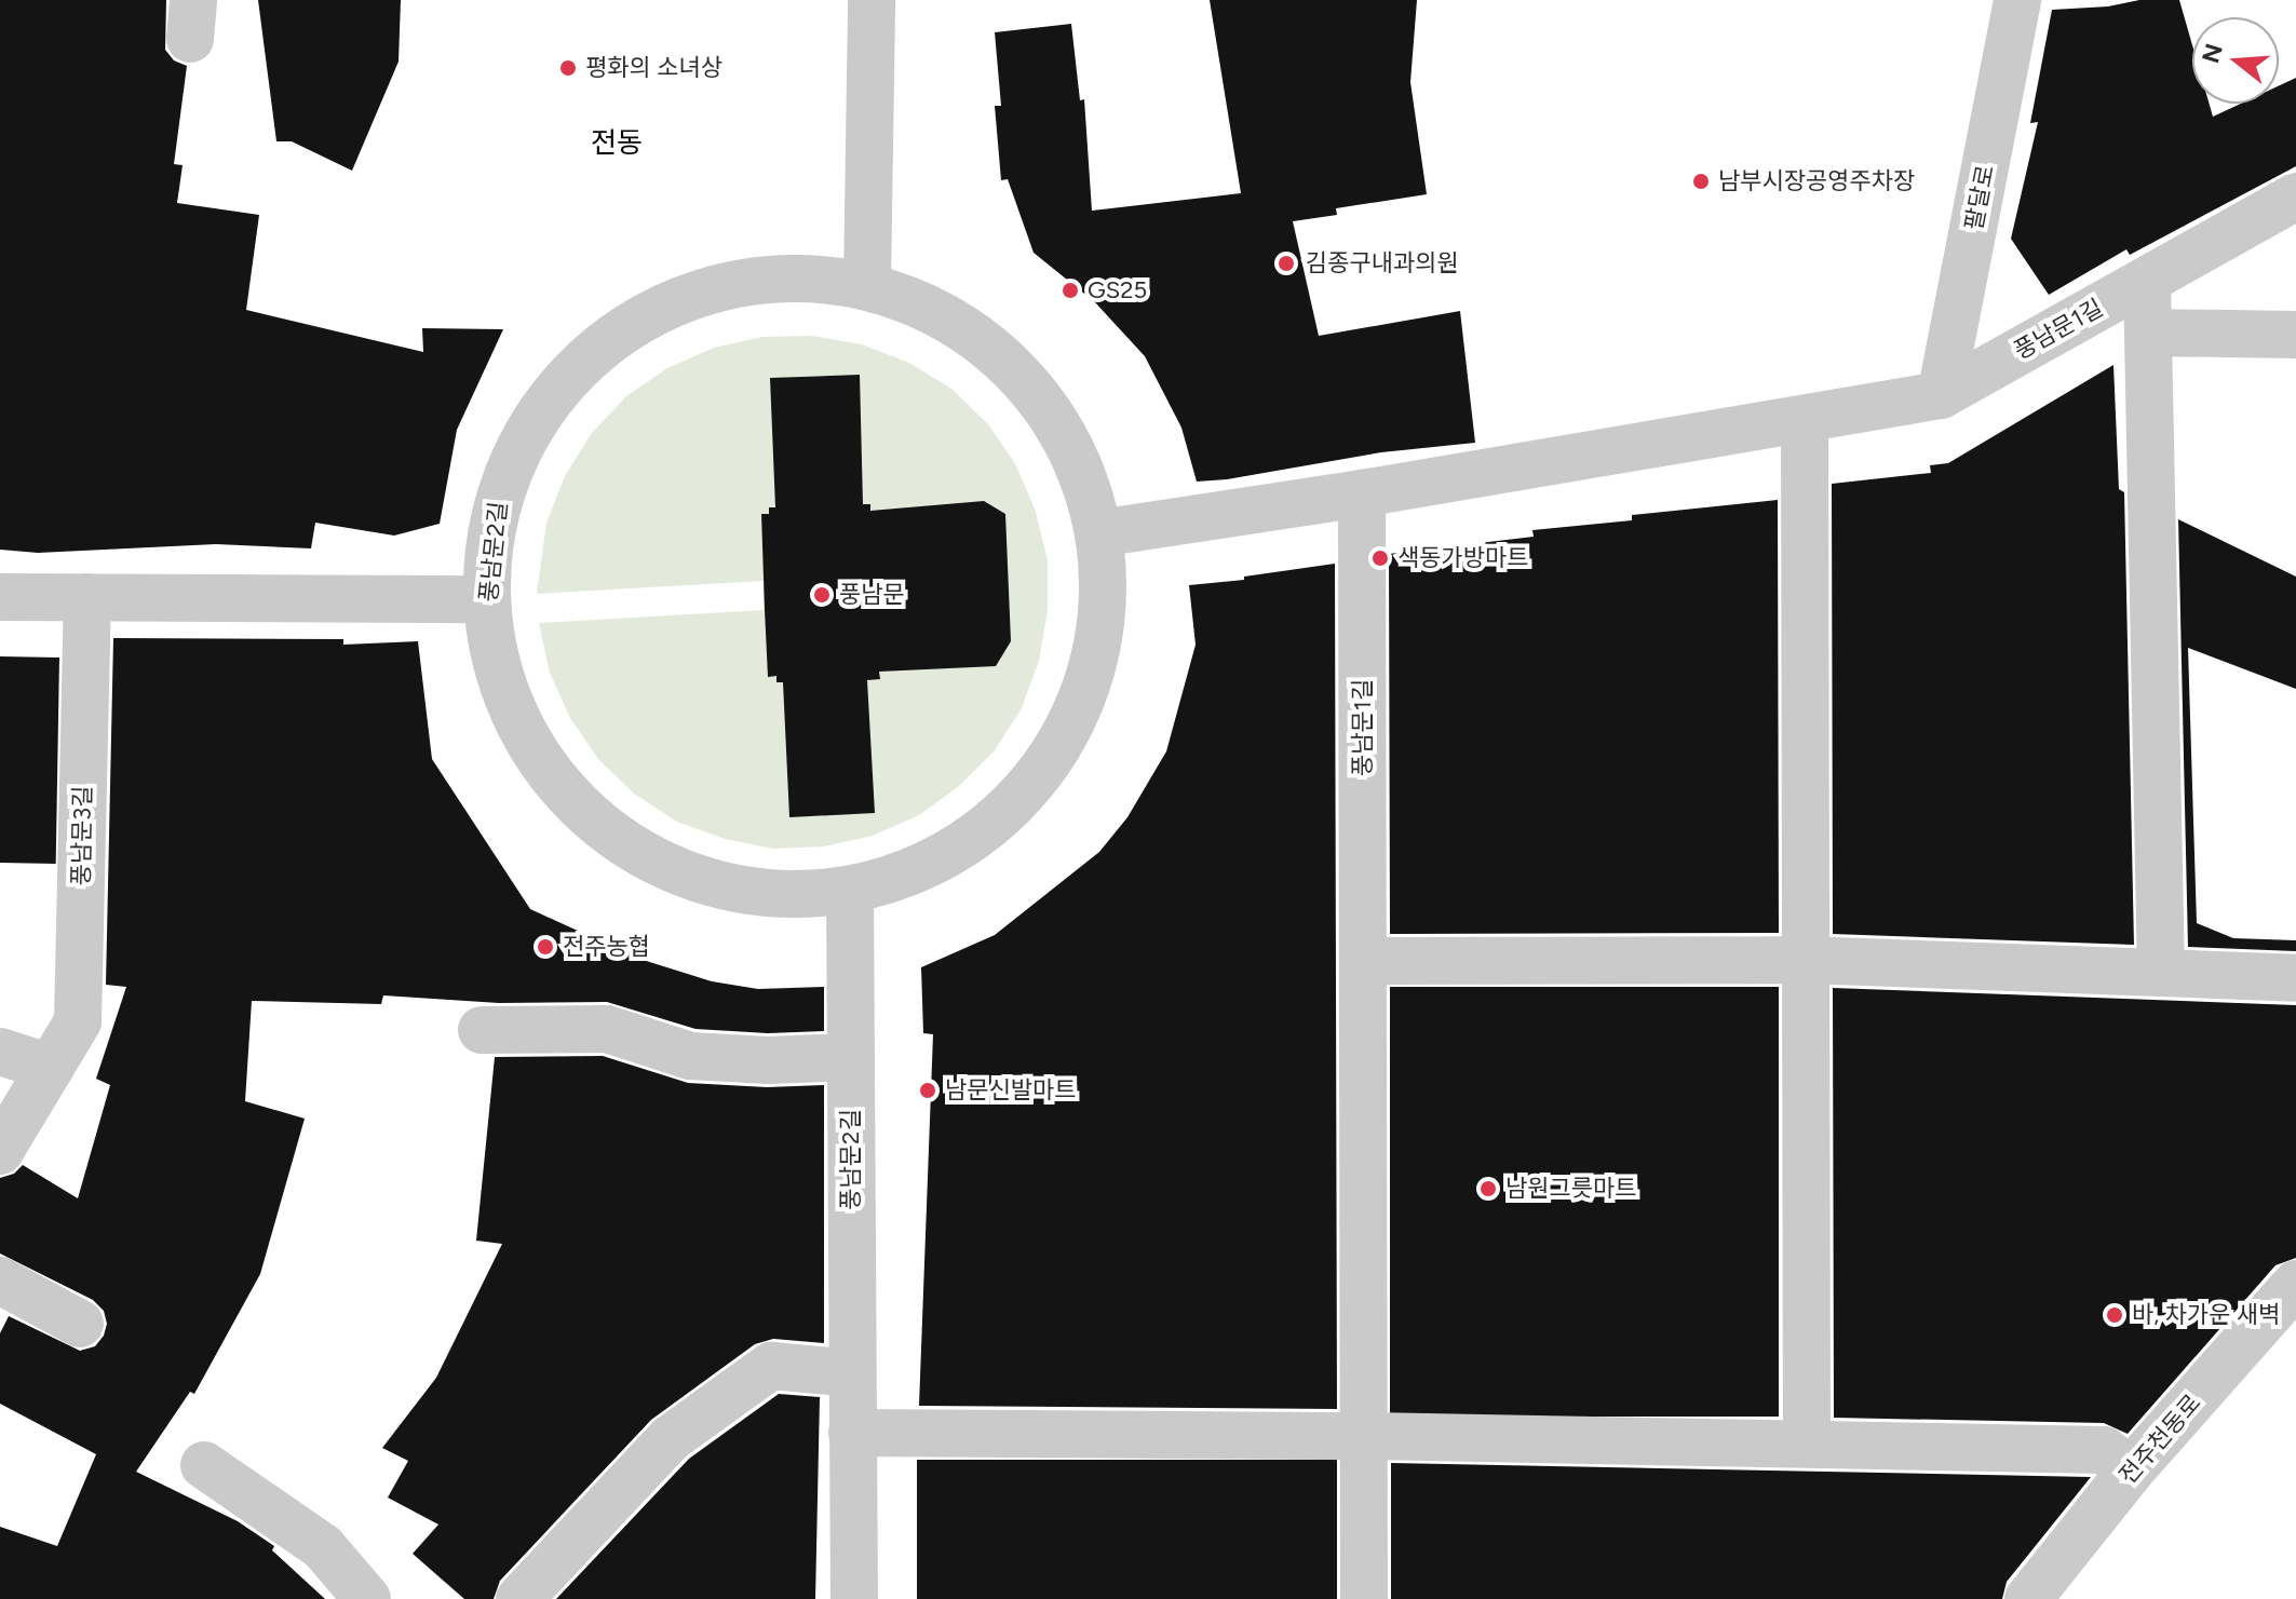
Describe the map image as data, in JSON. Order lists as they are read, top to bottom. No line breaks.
{"streets":{"street":["팔달로","풍남문1길","풍남문2길","풍남문3길","전주천동로"]},"crossings":[["팔달로","풍남문1길"],["풍남문1길","풍남문2길"]],"districts":["전동"],"places":["평화의 소녀상","남부시장공영주차장","김종구내과의원","GS25","색동가방마트","풍남문","전주농협","남문신발마트","남원그릇마트","바, 차가운 새벽"],"north":"left"}
